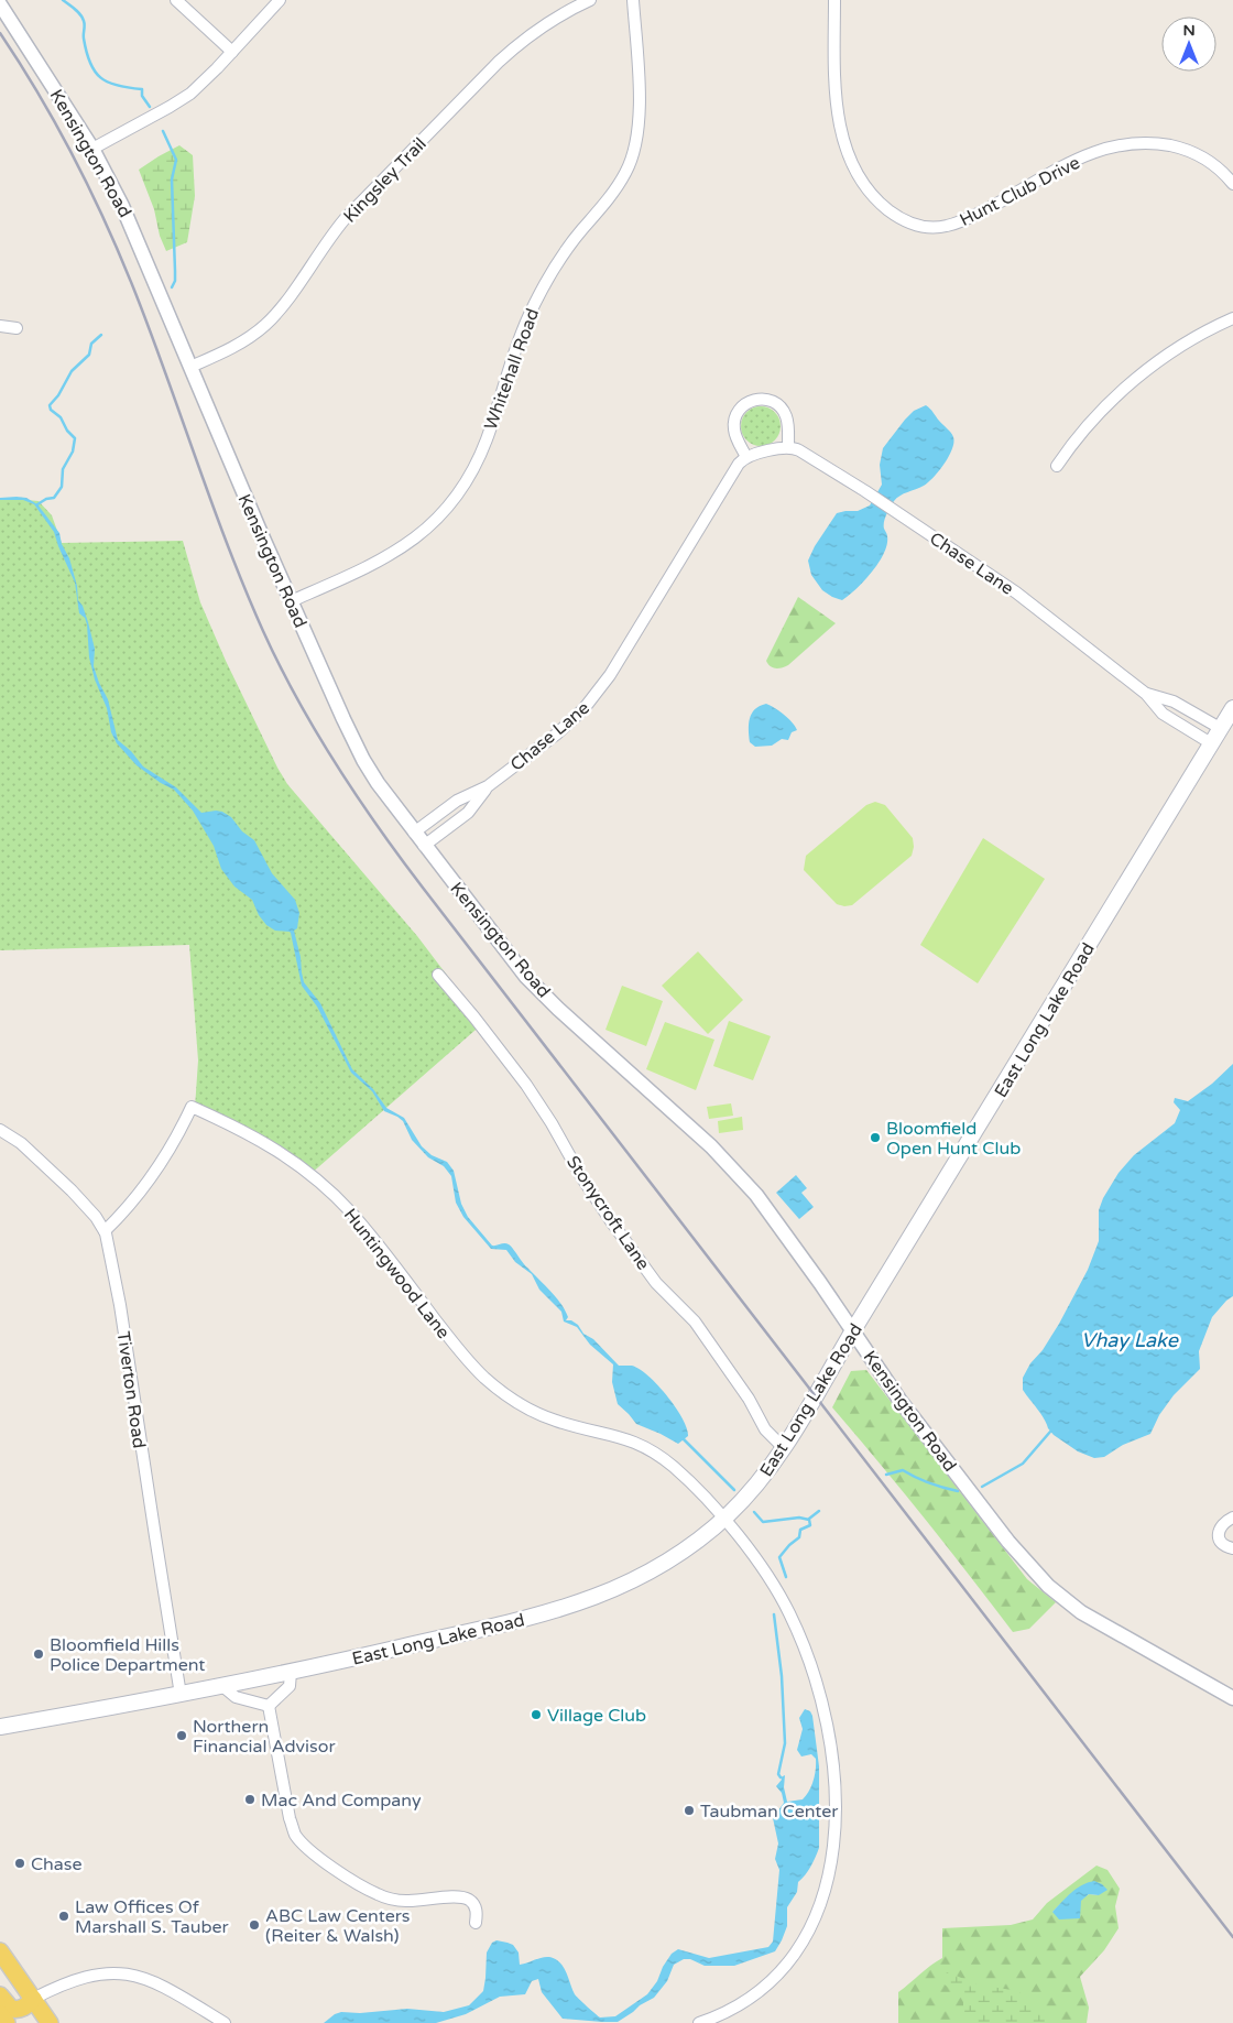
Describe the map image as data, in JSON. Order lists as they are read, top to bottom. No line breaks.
{"streets":{"main road":["East Long Lake Road"],"street":["Kensington Road","Kingsley Trail","Hunt Club Drive","Whitehall Road","Chase Lane","Stonycroft Lane","Huntingwood Lane","Tiverton Road"]},"crossings":[["Kensington Road","Kingsley Trail"],["Kensington Road","Whitehall Road"],["Kensington Road","Chase Lane"],["Kensington Road","East Long Lake Road"],["Chase Lane","East Long Lake Road"],["East Long Lake Road","Stonycroft Lane"],["East Long Lake Road","Huntingwood Lane"],["East Long Lake Road","Tiverton Road"],["Huntingwood Lane","Tiverton Road"]],"water":["Vhay Lake"],"places":["Bloomfield Open Hunt Club","Bloomfield Hills Police Department","Village Club","Northern Financial Advisor","Mac And Company","Taubman Center","Chase","Law Offices Of Marshall S. Tauber","ABC Law Centers (Reiter & Walsh)"],"north":"top"}
